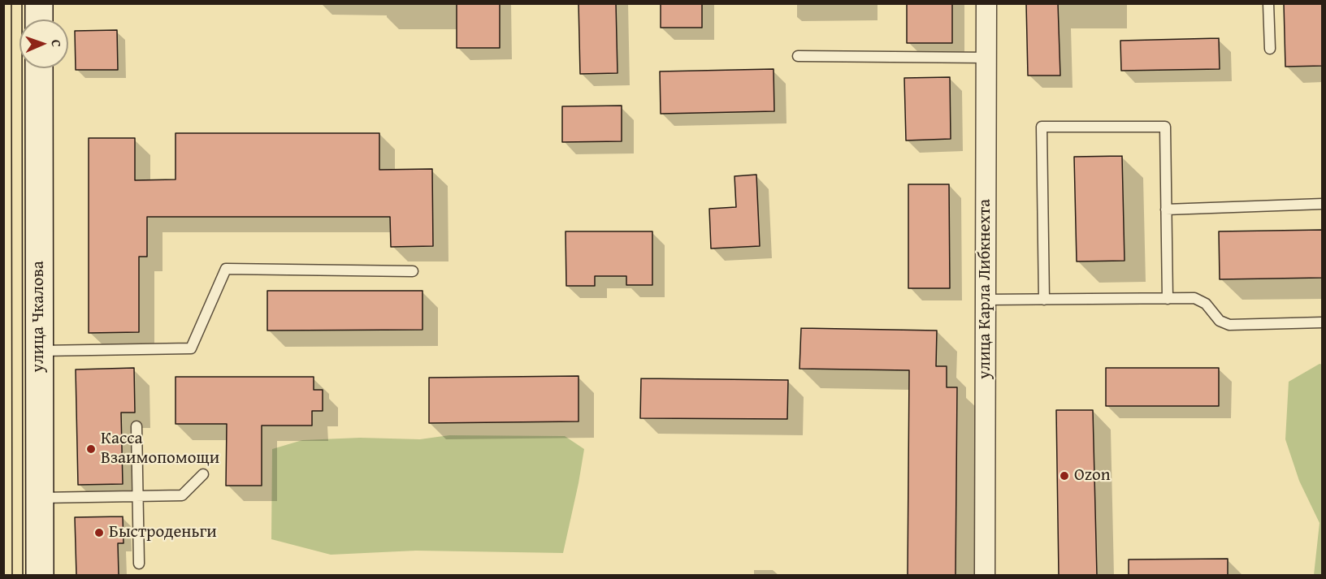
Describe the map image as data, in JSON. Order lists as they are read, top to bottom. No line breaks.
{"streets":{"main road":["улица Чкалова"],"street":["улица Карла Либкнехта"]},"places":["Касса Взаимопомощи","Ozon","Быстроденьги"],"north":"right"}
